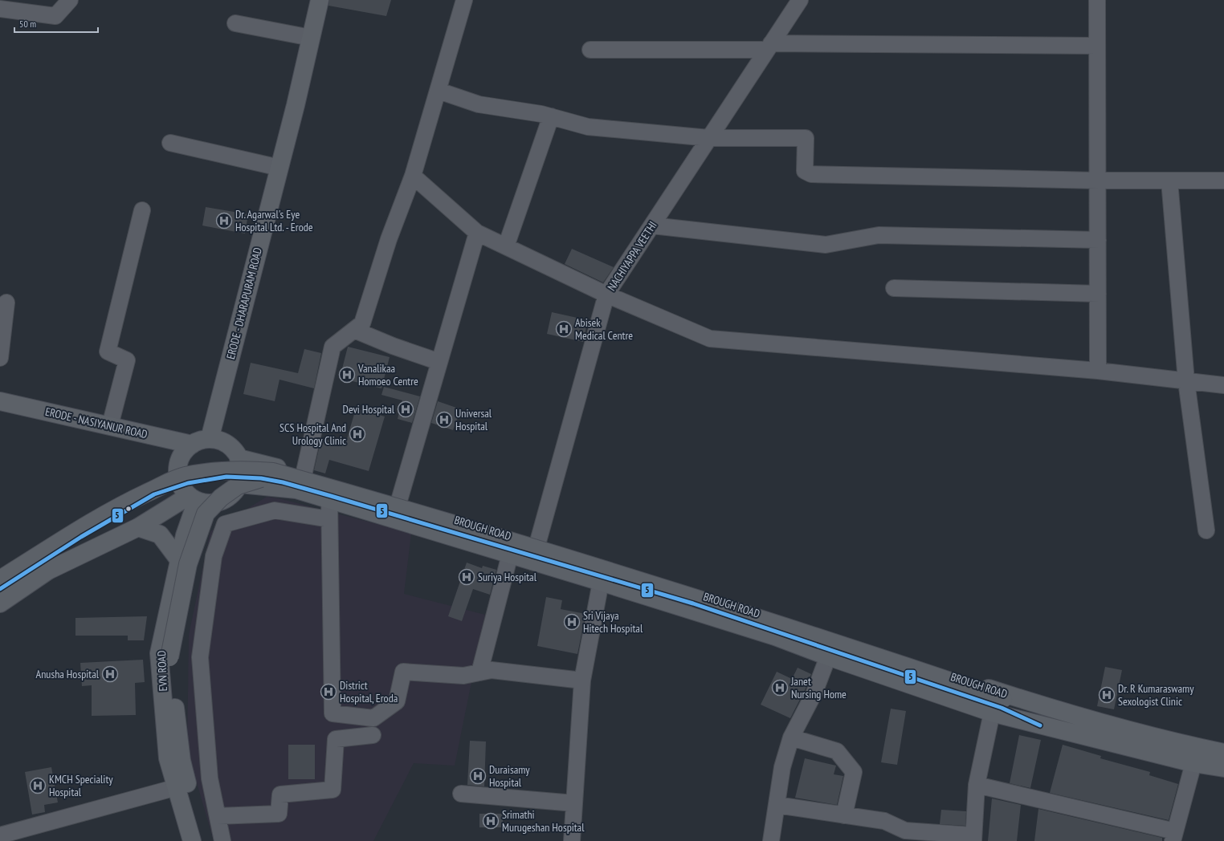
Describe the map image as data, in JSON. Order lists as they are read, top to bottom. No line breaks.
{"streets":{"main road":["ERODE - DHARAPURAM ROAD","ERODE - NASIYANUR ROAD","BROUGH ROAD","EVN ROAD"],"street":["NACHIYAPPA VEETHI"]},"crossings":[["NACHIYAPPA VEETHI","BROUGH ROAD"],["ERODE - DHARAPURAM ROAD","ERODE - NASIYANUR ROAD"],["ERODE - DHARAPURAM ROAD","BROUGH ROAD"],["ERODE - DHARAPURAM ROAD","EVN ROAD"],["ERODE - NASIYANUR ROAD","BROUGH ROAD"],["ERODE - NASIYANUR ROAD","EVN ROAD"],["BROUGH ROAD","EVN ROAD"]],"places":{"hospital":["Dr. Agarwal's Eye Hospital Ltd. - Erode","Abisek Medical Centre","Vanalikaa Homoeo Centre","Devi Hospital","Universal Hospital","SCS Hospital And Urology Clinic","Suriya Hospital","Sri Vijaya Hitech Hospital","Anusha Hospital","Janet Nursing Home","District Hospital, Eroda","Dr. R Kumaraswamy Sexologist Clinic","Duraisamy Hospital","KMCH Speciality Hospital","Srimathi Murugeshan Hospital"]},"lines":["transit line 5"],"scale_bar":"50 m"}
